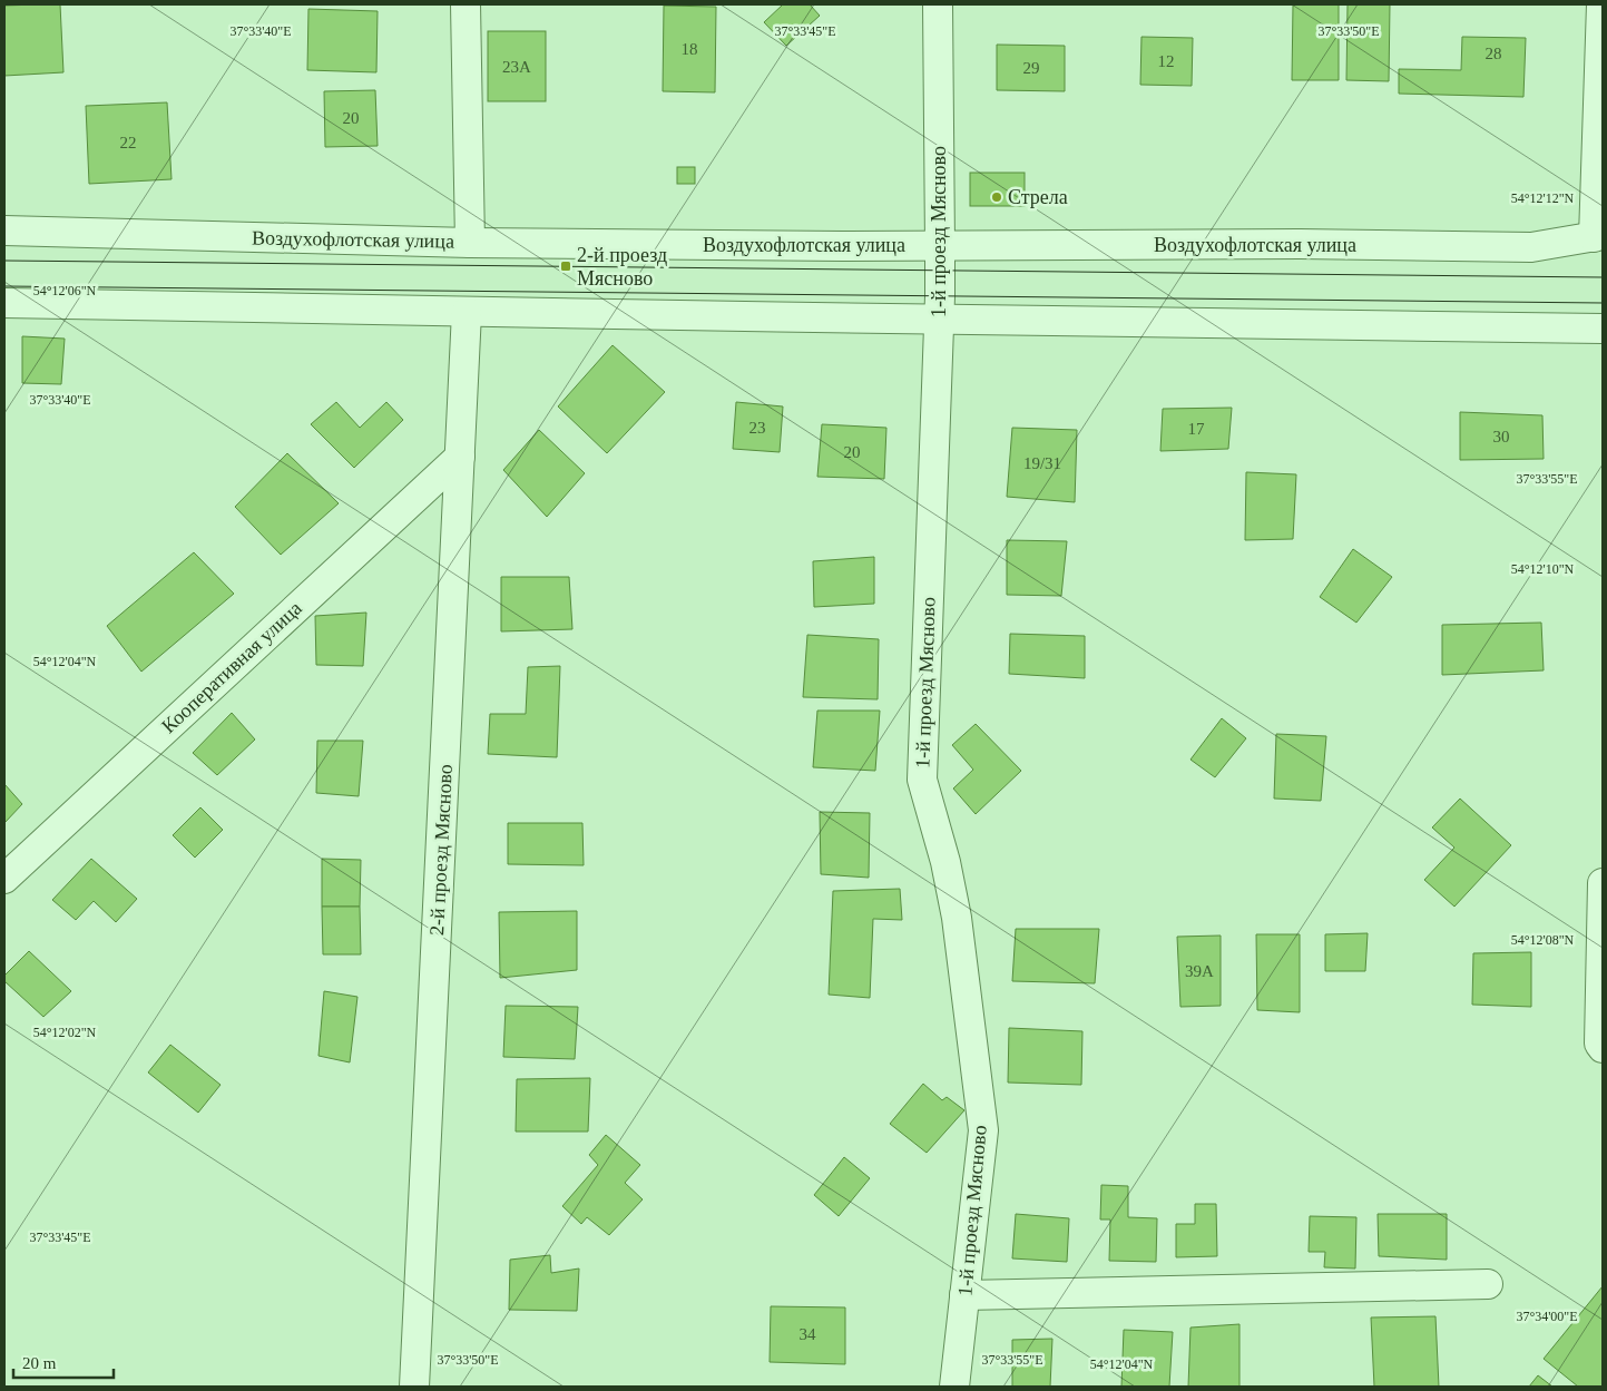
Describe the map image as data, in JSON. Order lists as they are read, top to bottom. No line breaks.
{"streets":{"street":["1-й проезд Мясново","Воздухофлотская улица","Кооперативная улица","2-й проезд Мясново"]},"crossings":[["1-й проезд Мясново","Воздухофлотская улица"],["Кооперативная улица","2-й проезд Мясново"]],"places":{"other":["Стрела"],"transit":["2-й проезд Мясново"]},"house_numbers":["18","28","12","23А","29","20","22","23","17","30","20","19/31","39А","34"],"scale_bar":"20 m","coordinates":["37°33'40\"E","37°33'45\"E","37°33'50\"E","54°12'12\"N","54°12'06\"N","37°33'55\"E","54°12'10\"N","54°12'04\"N","54°12'08\"N","54°12'02\"N","37°34'00\"E"]}
